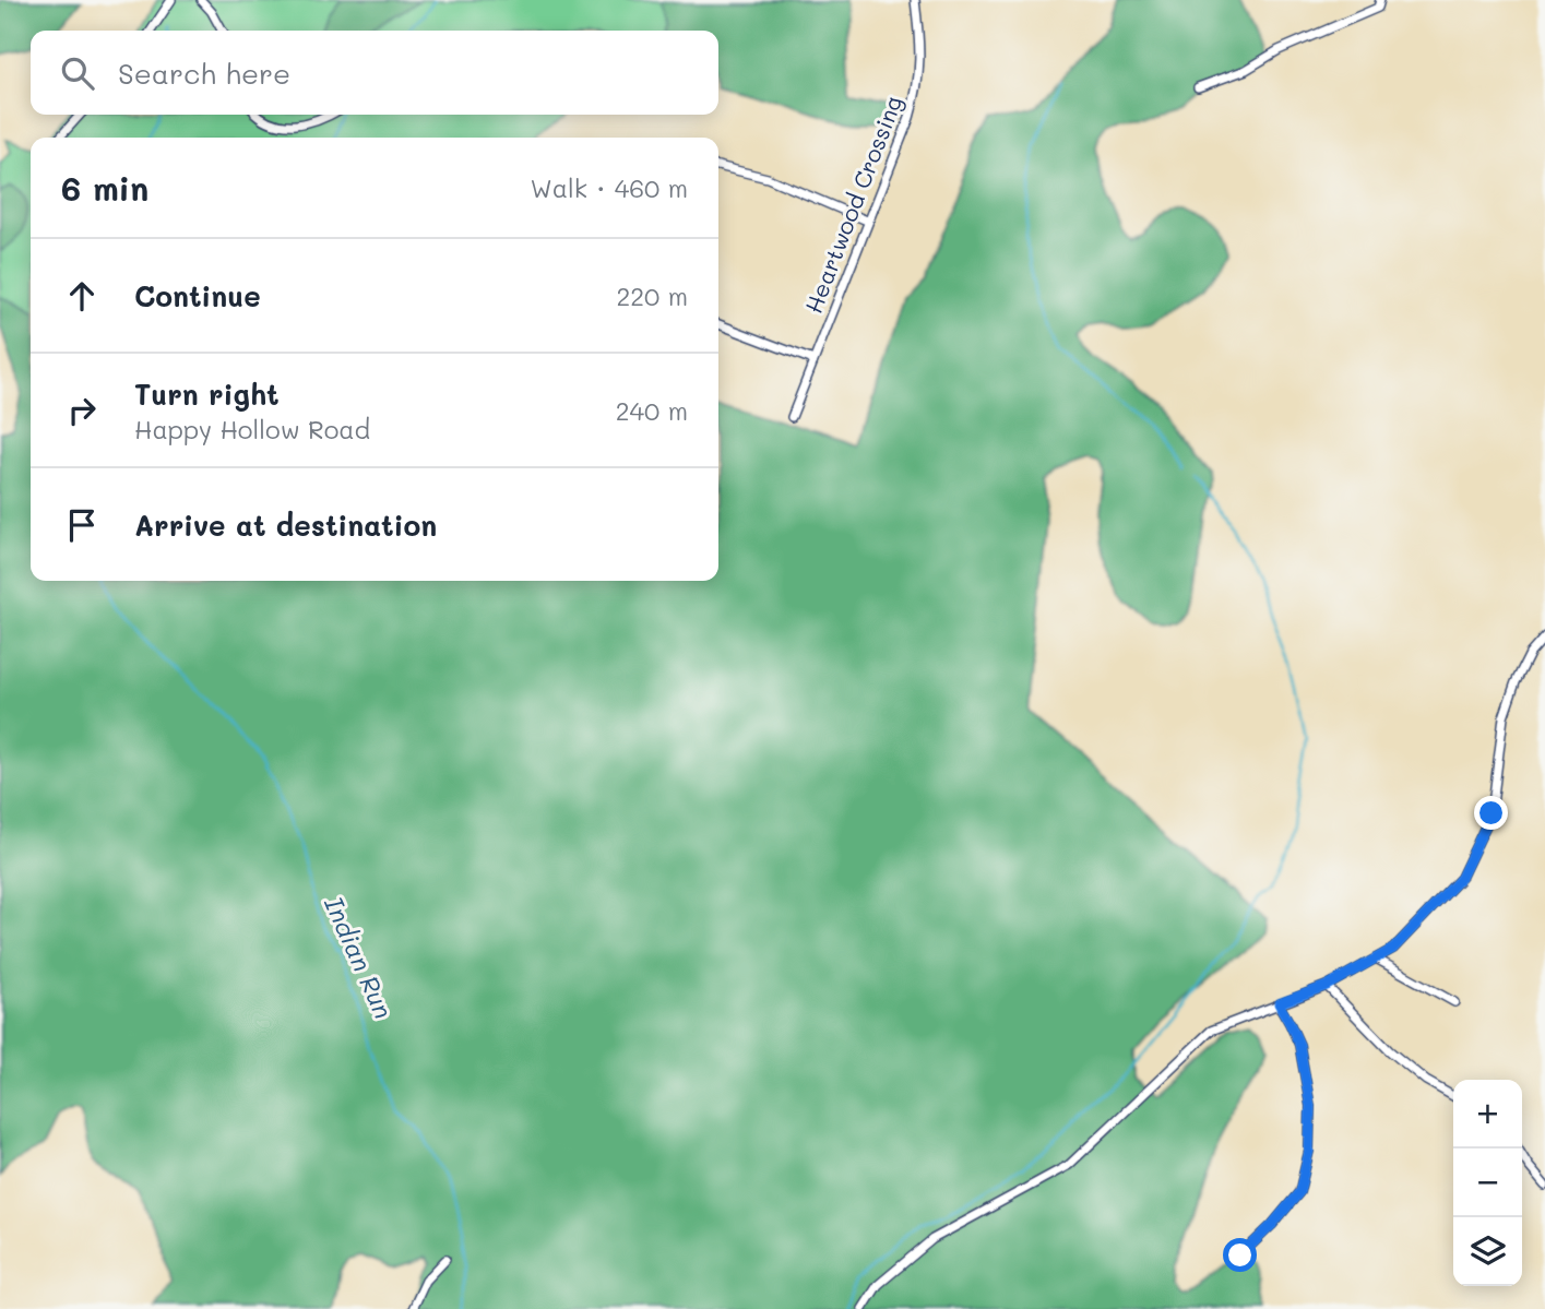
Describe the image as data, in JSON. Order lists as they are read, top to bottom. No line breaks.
{"streets":{"street":["Heartwood Crossing"]},"water":["Indian Run"],"page":{"search":"Search here","heading":["6 min","Walk · 460 m"],"list":[["Continue","220 m"],["Turn right","Happy Hollow Road","240 m"],"Arrive at destination"],"map_buttons":["+","−"]}}
